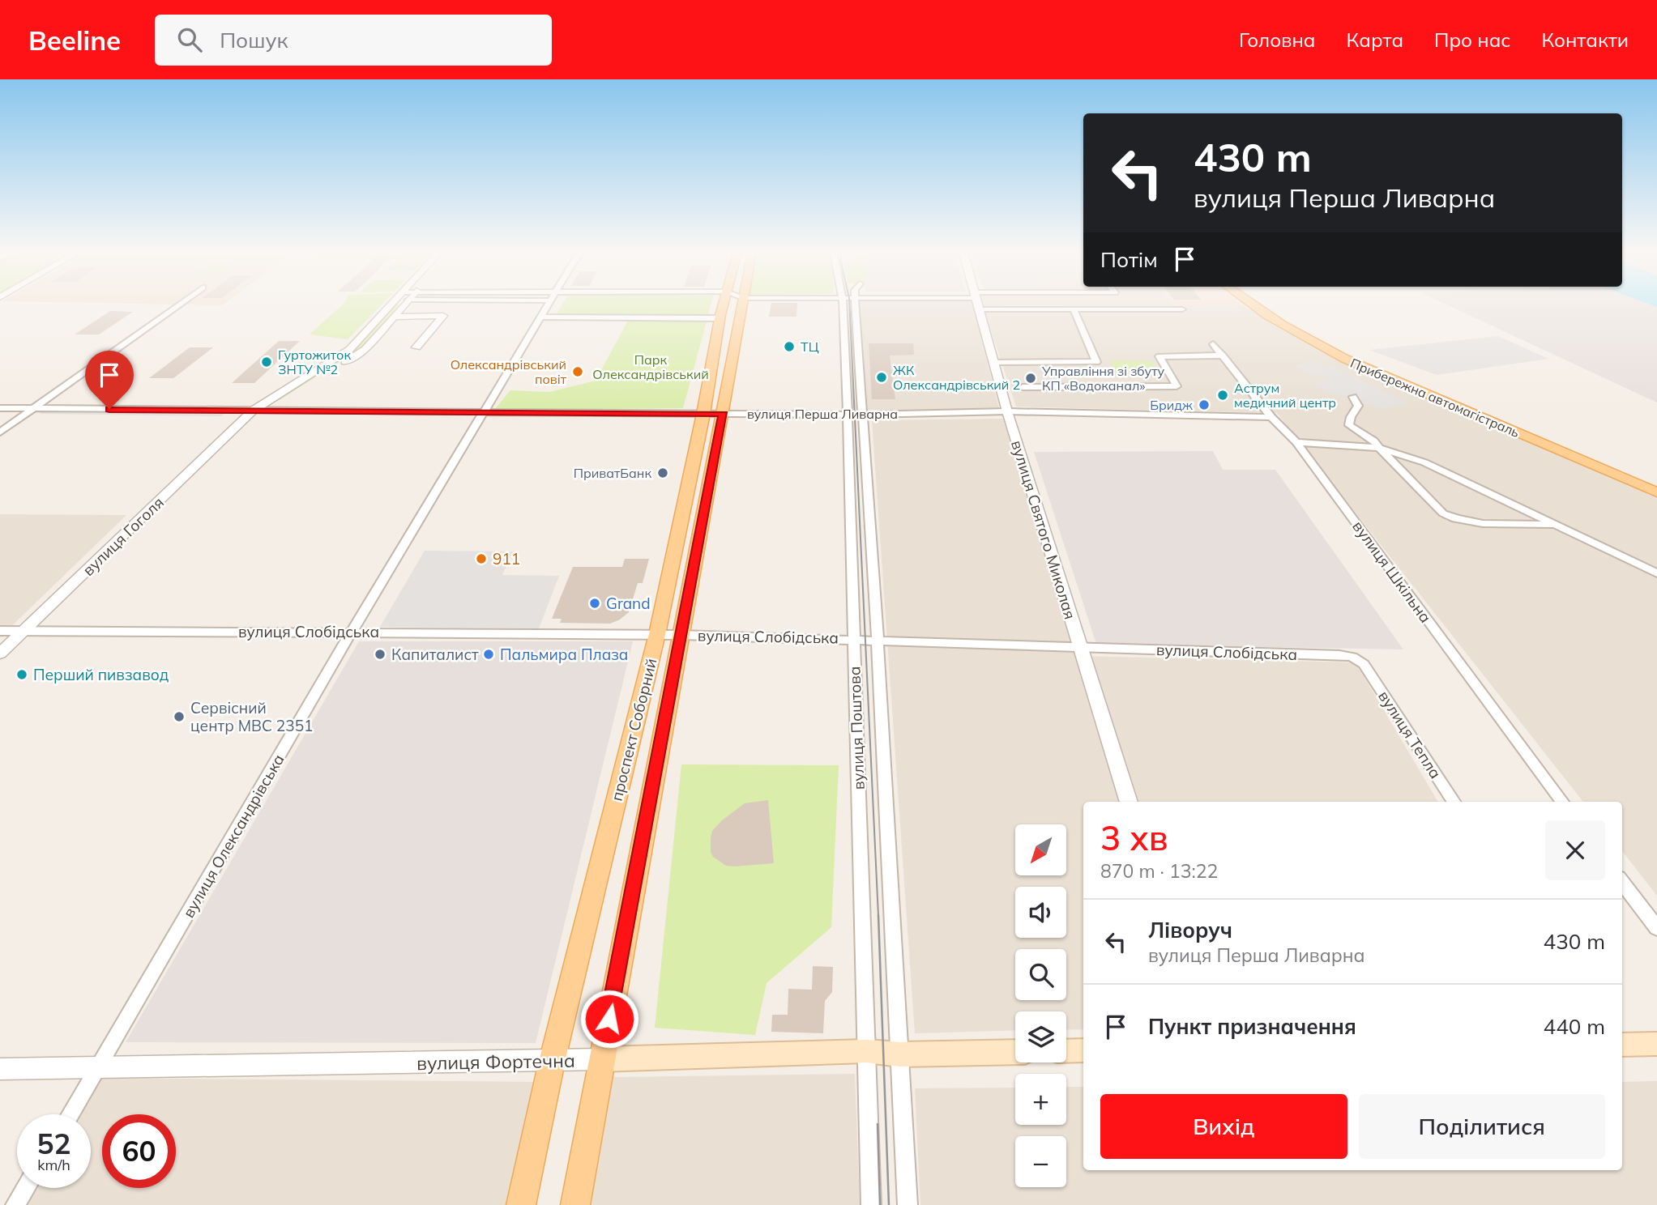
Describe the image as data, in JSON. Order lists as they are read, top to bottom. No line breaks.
{"streets":{"main road":["Прибережна автомагістраль","проспект Соборний","вулиця Фортечна"],"street":["вулиця Перша Ливарна","вулиця Святого Миколая","вулиця Гоголя","вулиця Шкільна","вулиця Слобідська","вулиця Поштова","вулиця Тепла","вулиця Олександрівська"]},"crossings":[["вулиця Перша Ливарна","вулиця Святого Миколая"],["вулиця Перша Ливарна","вулиця Гоголя"],["вулиця Перша Ливарна","вулиця Шкільна"],["вулиця Перша Ливарна","вулиця Поштова"],["вулиця Перша Ливарна","проспект Соборний"],["вулиця Перша Ливарна","вулиця Олександрівська"],["вулиця Святого Миколая","вулиця Слобідська"],["вулиця Гоголя","вулиця Слобідська"],["вулиця Слобідська","вулиця Поштова"],["вулиця Слобідська","проспект Соборний"],["вулиця Слобідська","вулиця Тепла"],["вулиця Слобідська","вулиця Олександрівська"],["вулиця Поштова","вулиця Фортечна"],["проспект Соборний","вулиця Фортечна"],["вулиця Олександрівська","вулиця Фортечна"]],"parks":["Парк Олександрівський"],"places":["ТЦ","Гуртожиток ЗНТУ №2","Олександрівський повіт","ЖК Олександрівський 2","Управлiння зi збуту КП «Водоканал»","Аструм медичний центр","Бридж","ПриватБанк","911","Grand","Капиталист","Пальмира Плаза","Перший пивзавод","Сервісний центр МВС 2351"],"north":"bottom left","page":{"header":"Beeline","search":"Пошук","nav":["Головна","Карта","Про нас","Контакти"],"turn":["430 m","вулиця Перша Ливарна"],"then":"Потім","heading":["3 хв","870 m · 13:22"],"map_buttons":["+","−"],"list":[{"name":"Ліворуч","note":"вулиця Перша Ливарна","value":"430 m"},{"name":"Пункт призначення","value":"440 m"}],"buttons":["Вихід","Поділитися"],"speed":"52 km/h","limit":"60"}}
